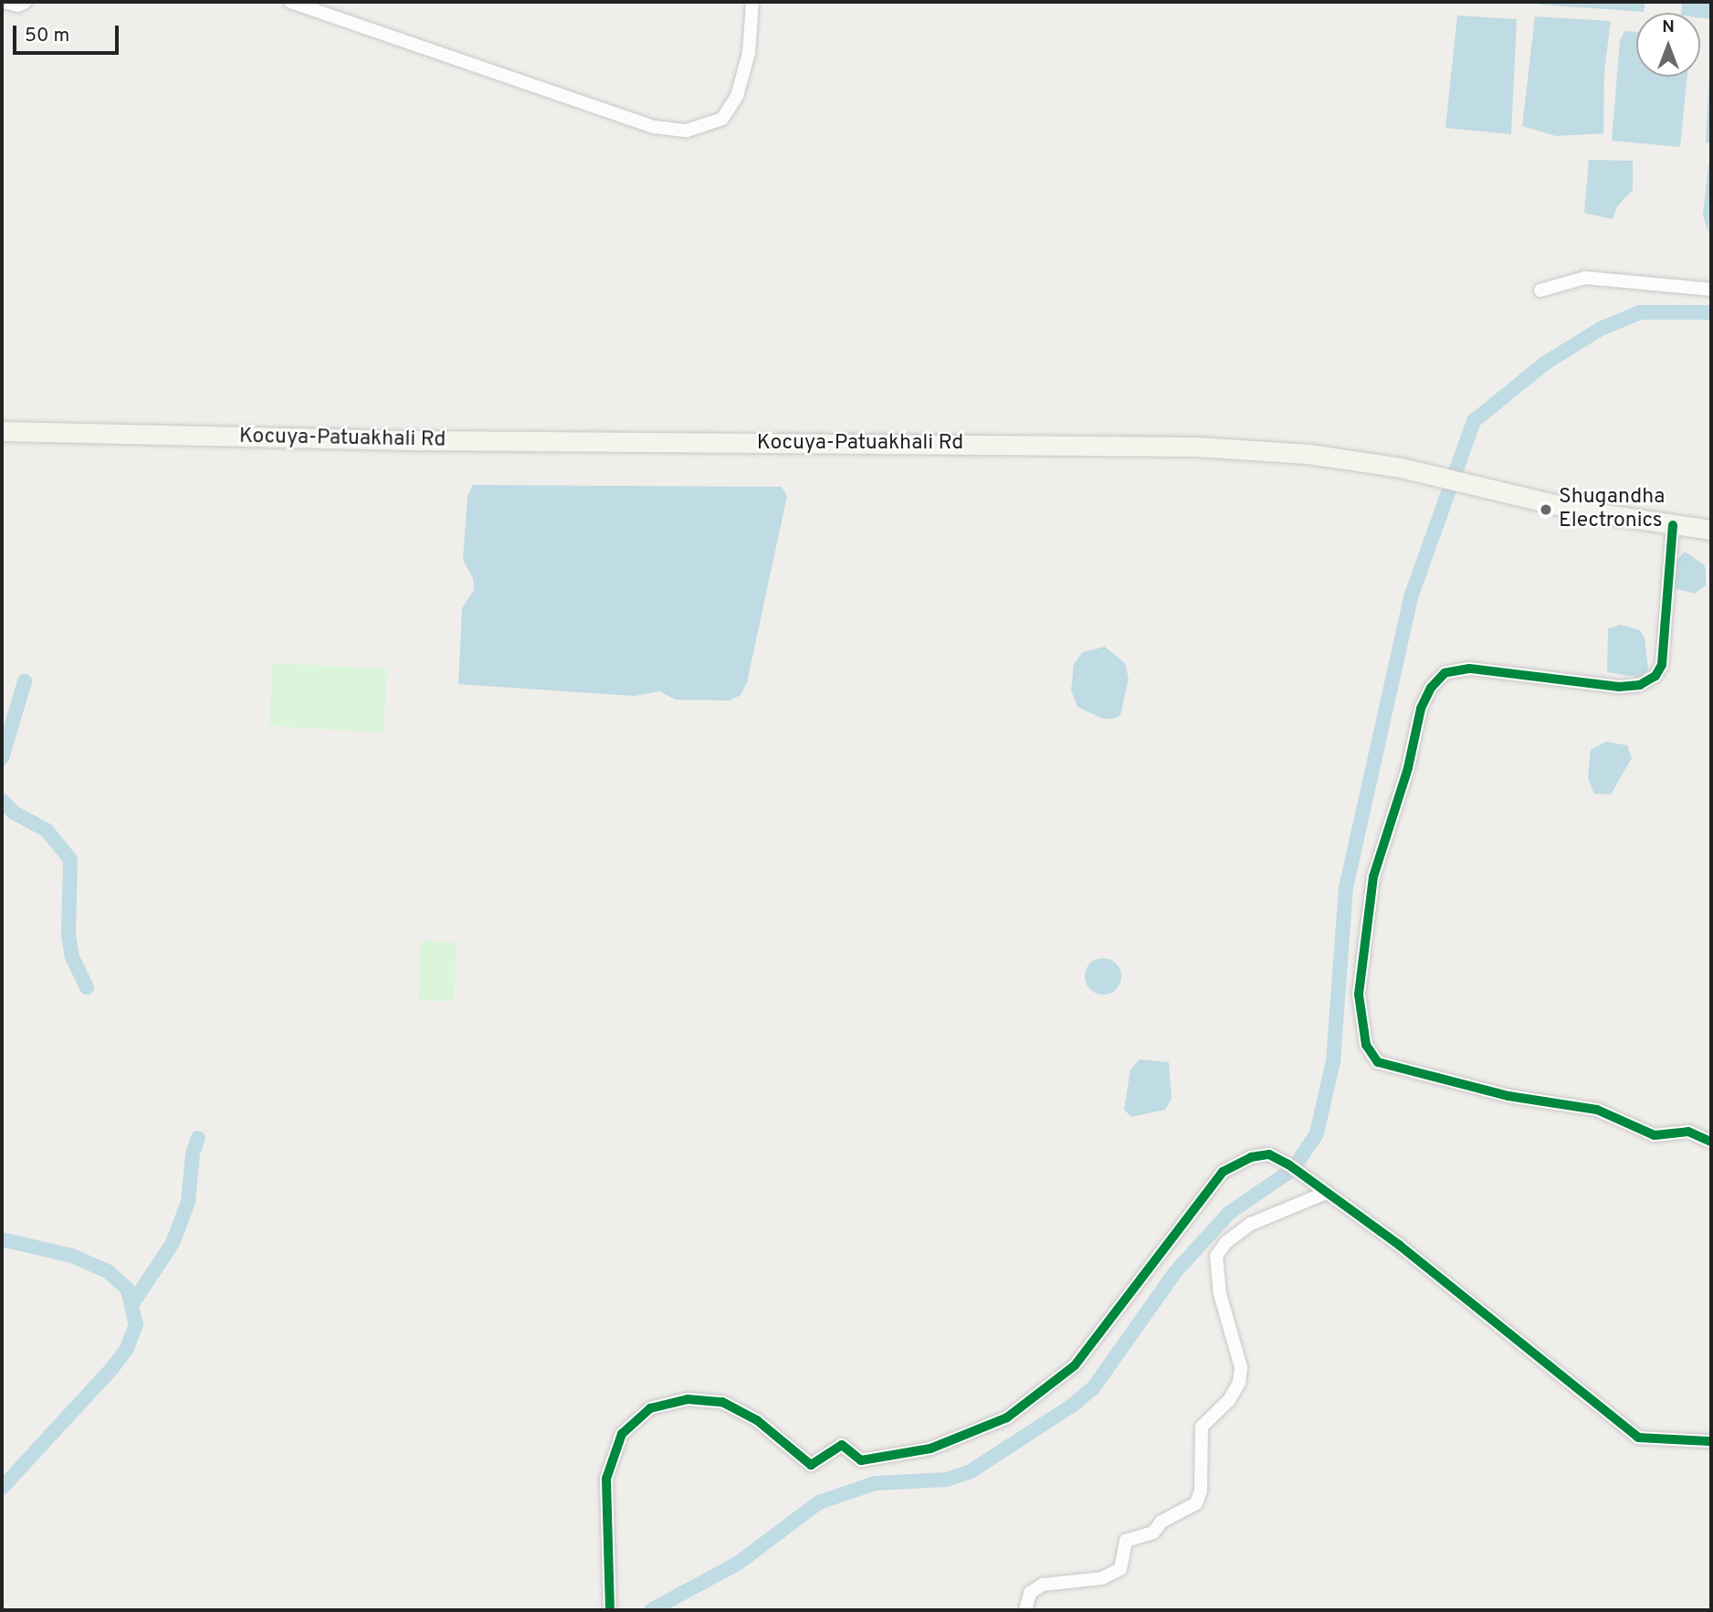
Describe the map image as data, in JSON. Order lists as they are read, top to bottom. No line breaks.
{"streets":{"main road":["Kocuya-Patuakhali Rd"]},"places":["Shugandha Electronics"],"scale_bar":"50 m","north":"top"}
